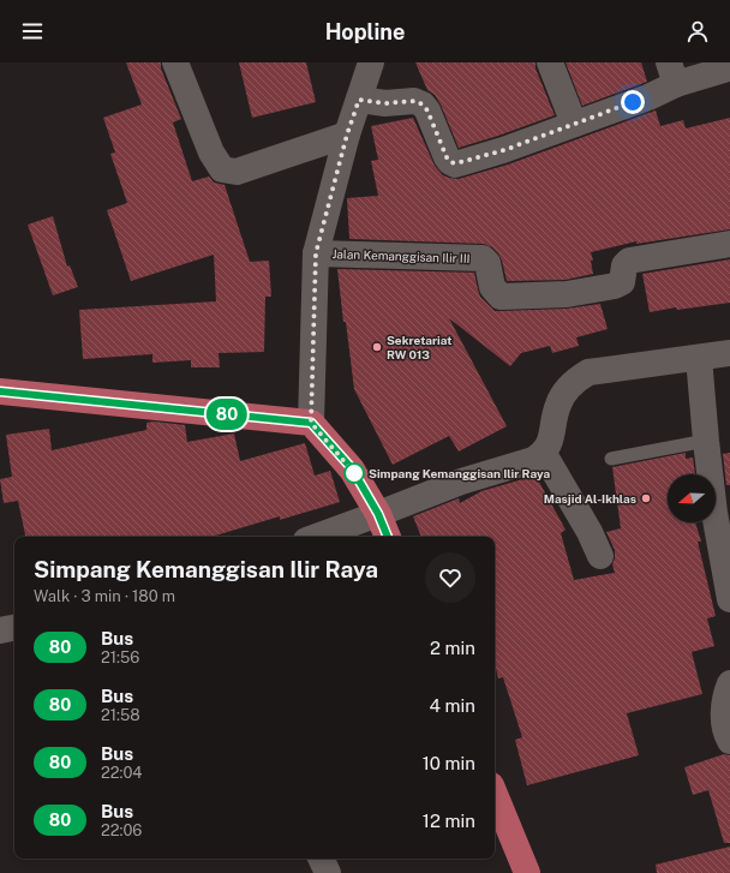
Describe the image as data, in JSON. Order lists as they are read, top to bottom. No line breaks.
{"streets":{"street":["Jalan Kemanggisan Ilir III"]},"places":["Sekretariat RW 013","Simpang Kemanggisan Ilir Raya","Masjid Al-Ikhlas"],"lines":["bus line 80"],"north":"left","page":{"header":"Hopline","on_map":"80","heading":["Simpang Kemanggisan Ilir Raya","Walk · 3 min · 180 m"],"list":[{"mark":"80","name":"Bus","note":"21:56","value":"2 min"},{"mark":"80","name":"Bus","note":"21:58","value":"4 min"},{"mark":"80","name":"Bus","note":"22:04","value":"10 min"},{"mark":"80","name":"Bus","note":"22:06","value":"12 min"}]}}
